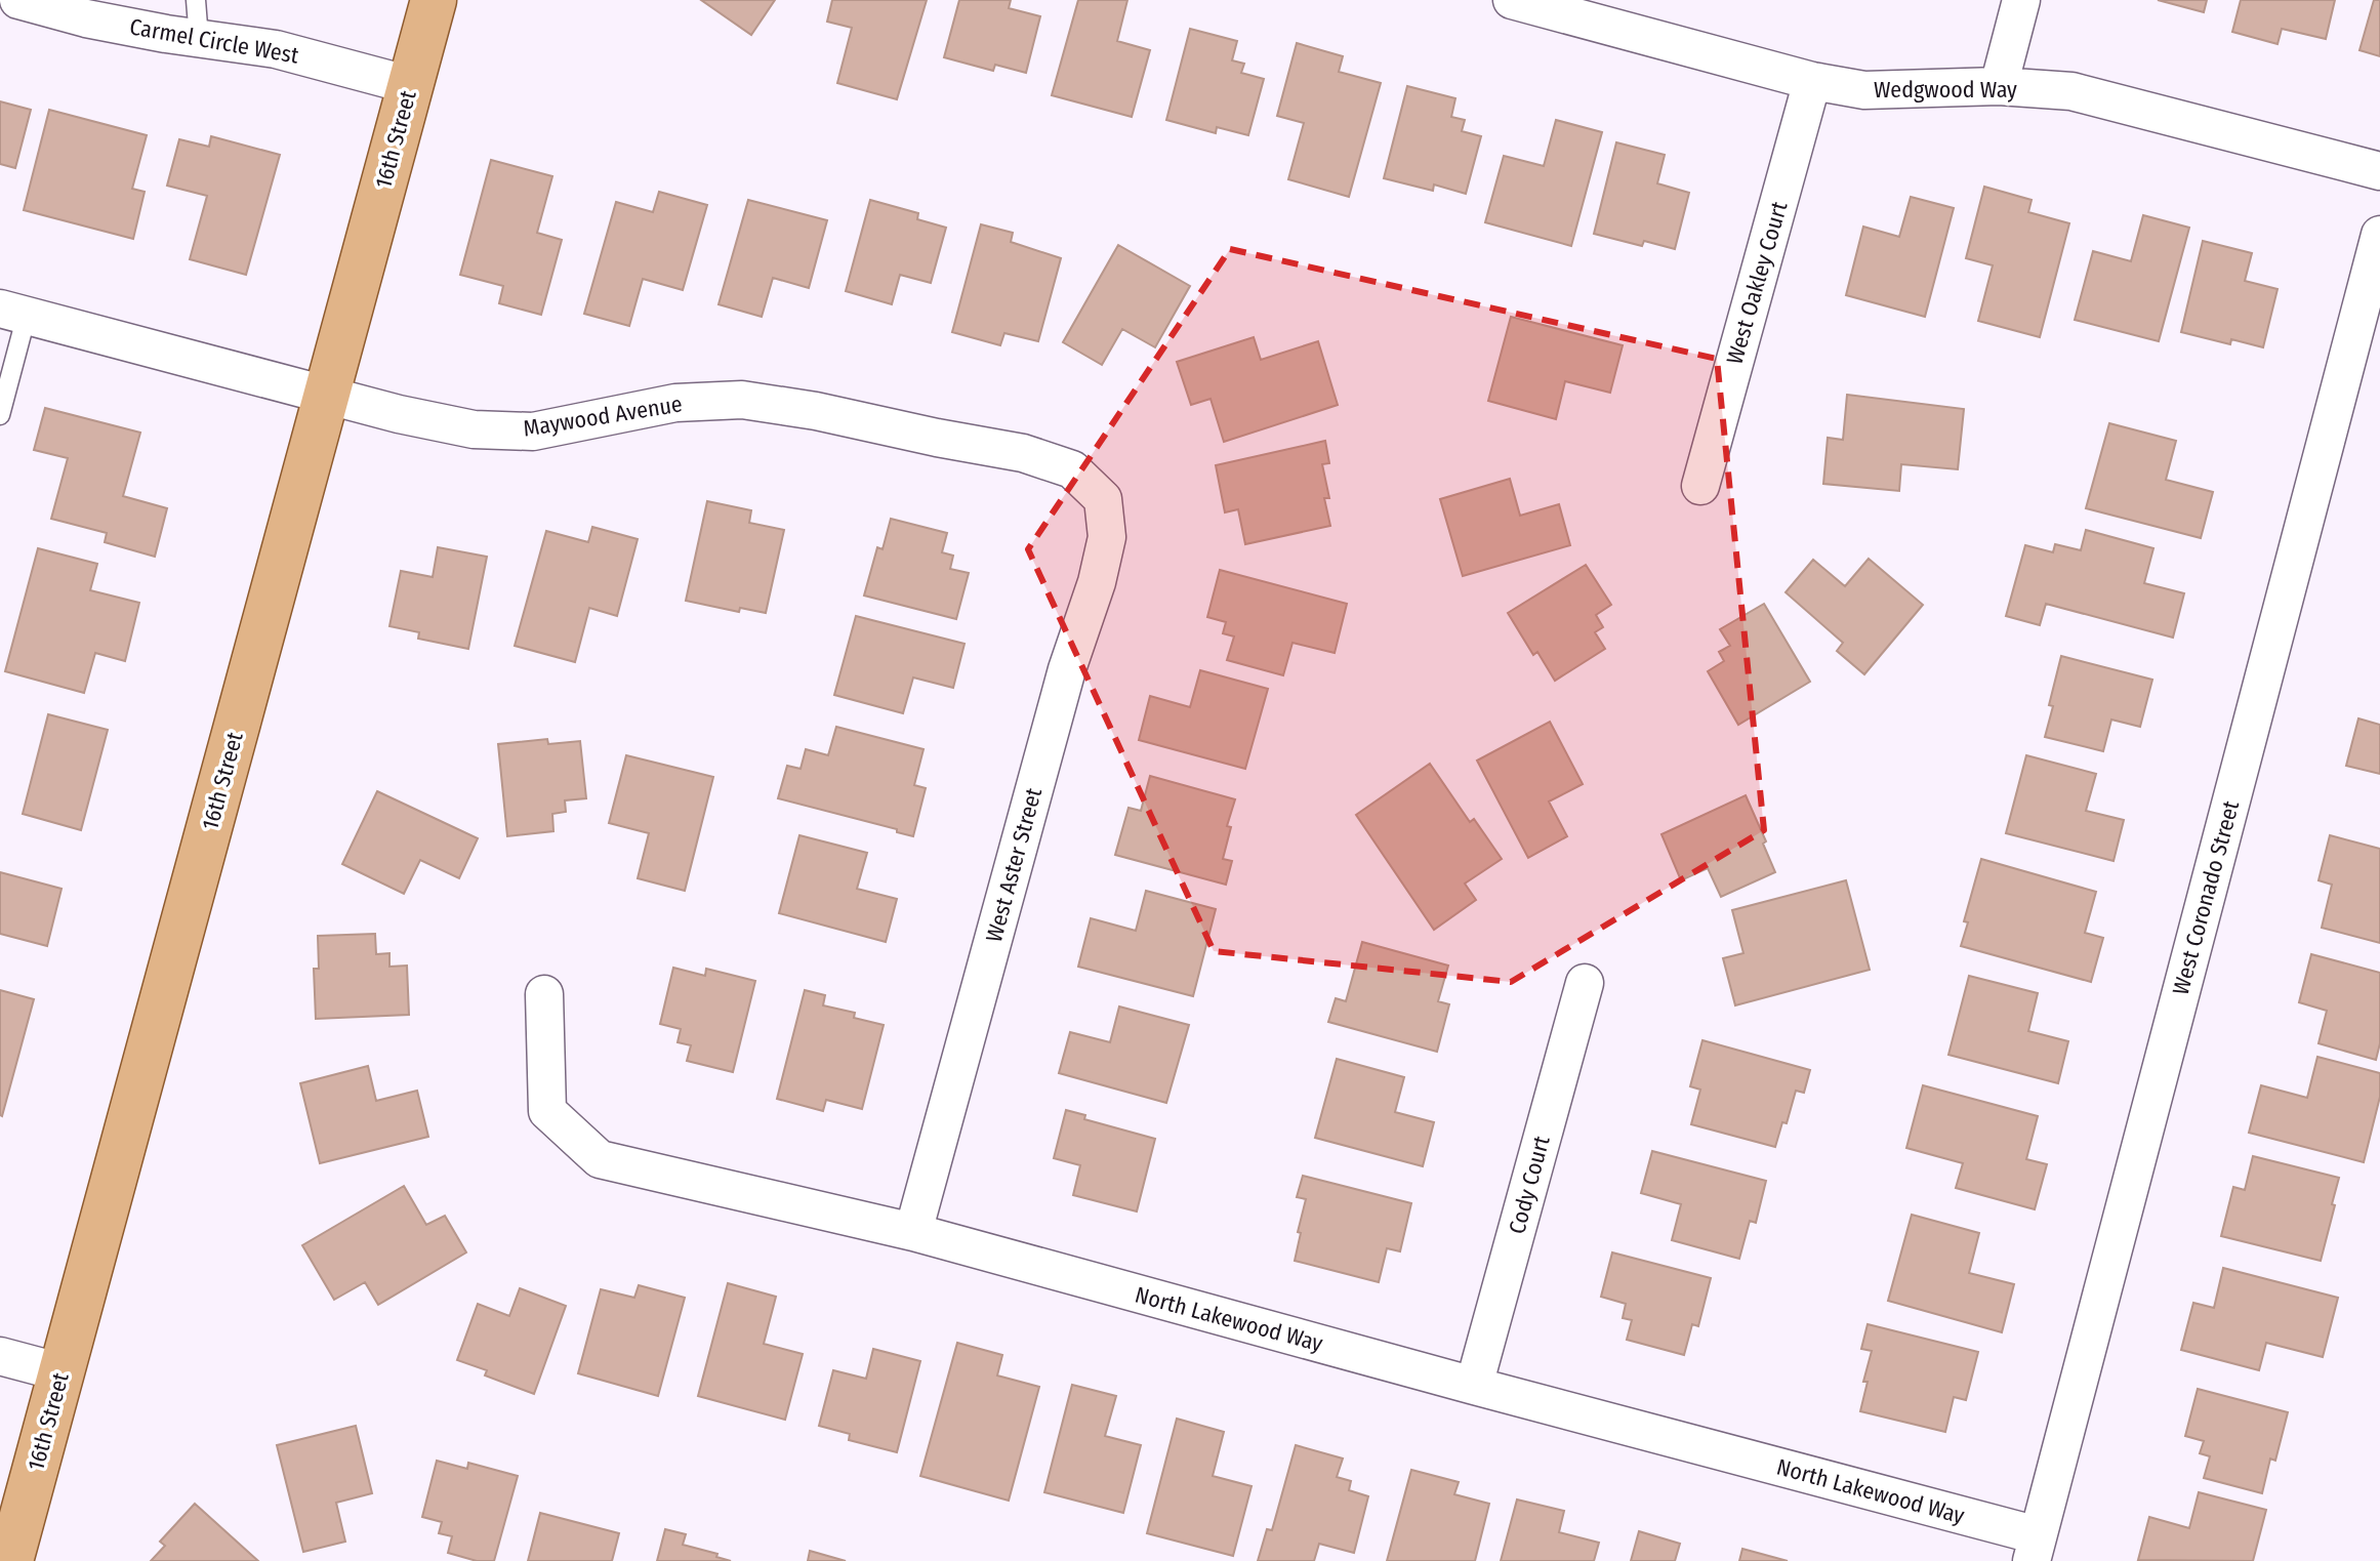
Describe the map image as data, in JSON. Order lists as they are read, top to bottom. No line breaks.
{"streets":{"main road":["16th Street"],"street":["Carmel Circle West","Wedgwood Way","West Oakley Court","Maywood Avenue","West Aster Street","West Coronado Street","Cody Court","North Lakewood Way"]},"crossings":[["Carmel Circle West","16th Street"],["Wedgwood Way","West Oakley Court"],["16th Street","Maywood Avenue"],["Maywood Avenue","West Aster Street"],["West Aster Street","North Lakewood Way"],["West Coronado Street","North Lakewood Way"],["Cody Court","North Lakewood Way"]]}
